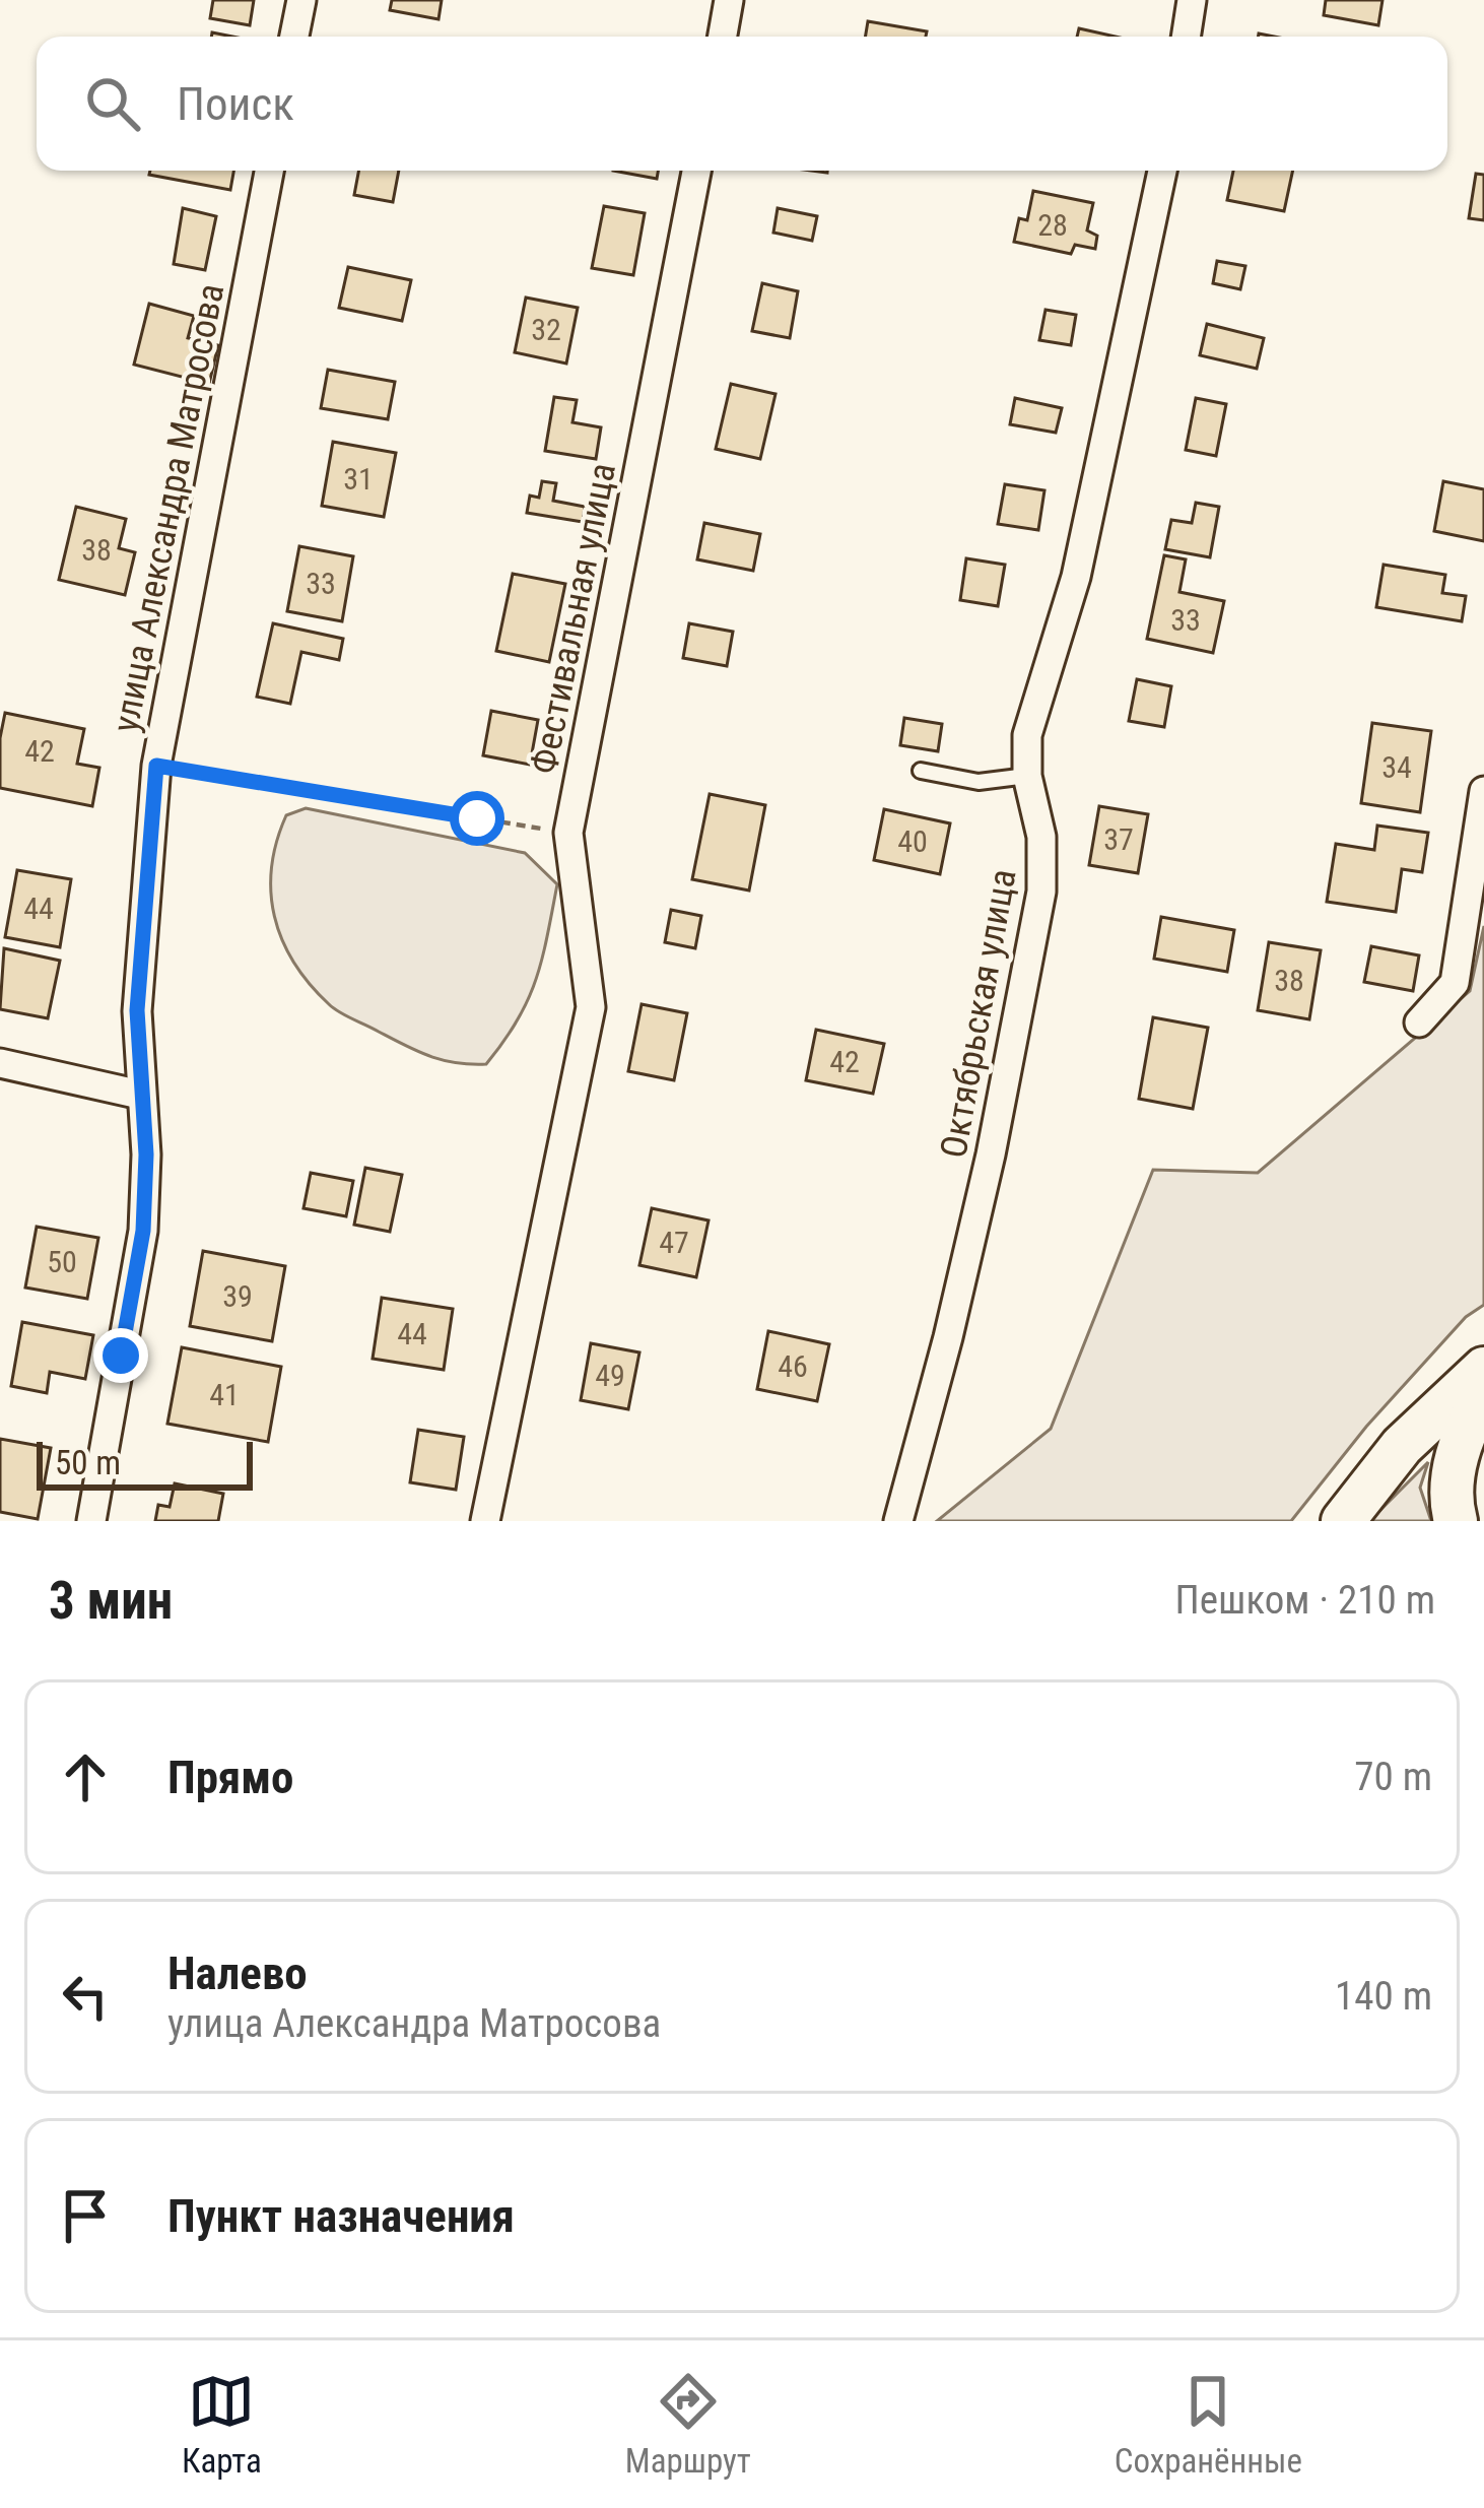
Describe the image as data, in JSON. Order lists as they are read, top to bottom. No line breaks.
{"streets":{"street":["улица Александра Матросова","Фестивальная улица","Октябрьская улица"]},"house_numbers":["28","32","31","38","33","33","42","34","37","40","44","38","42","47","50","39","44","46","49","41"],"scale_bar":"50 m","page":{"search":"Поиск","scale":"50 m","heading":["3 мин","Пешком · 210 m"],"list":[["Прямо","70 m"],["Налево","улица Александра Матросова","140 m"],"Пункт назначения"],"nav":["Карта","Маршрут","Сохранённые"]}}
